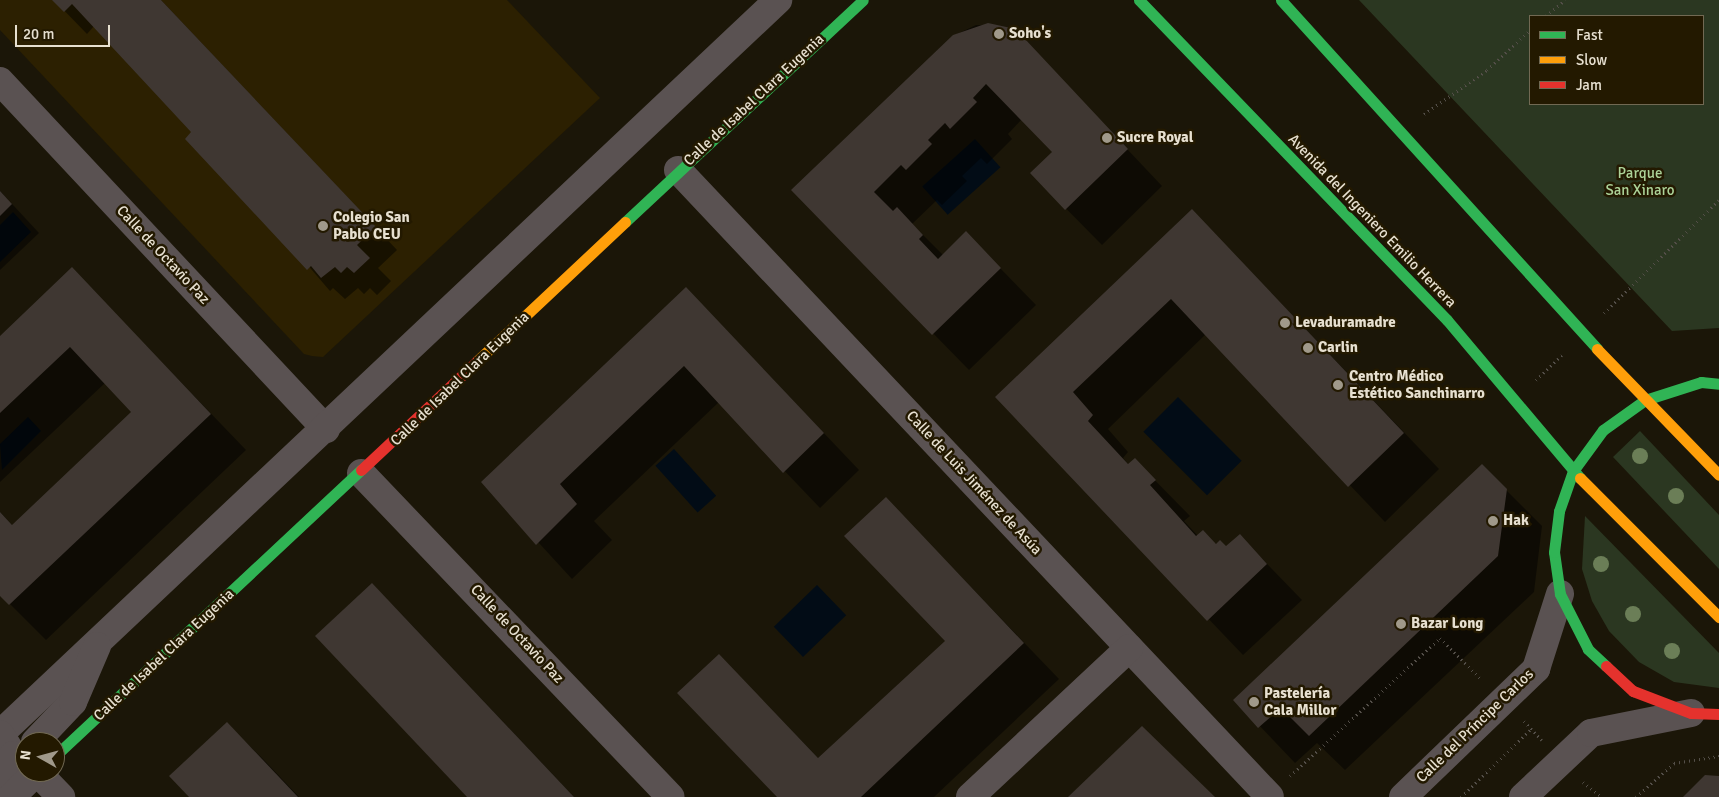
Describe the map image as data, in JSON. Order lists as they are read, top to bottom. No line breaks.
{"streets":{"street":["Calle de Isabel Clara Eugenia","Avenida del Ingeniero Emilio Herrera","Calle de Octavio Paz","Calle de Luis Jiménez de Asúa","Calle del Príncipe Carlos"]},"crossings":[["Calle de Isabel Clara Eugenia","Calle de Octavio Paz"],["Calle de Isabel Clara Eugenia","Calle de Luis Jiménez de Asúa"]],"parks":["Parque San Xinaro"],"places":["Soho's","Sucre Royal","Colegio San Pablo CEU","Levaduramadre","Carlin","Centro Médico Estético Sanchinarro","Hak","Bazar Long","Pastelería Cala Millor"],"legend":["Fast","Slow","Jam"],"scale_bar":"20 m","north":"left"}
